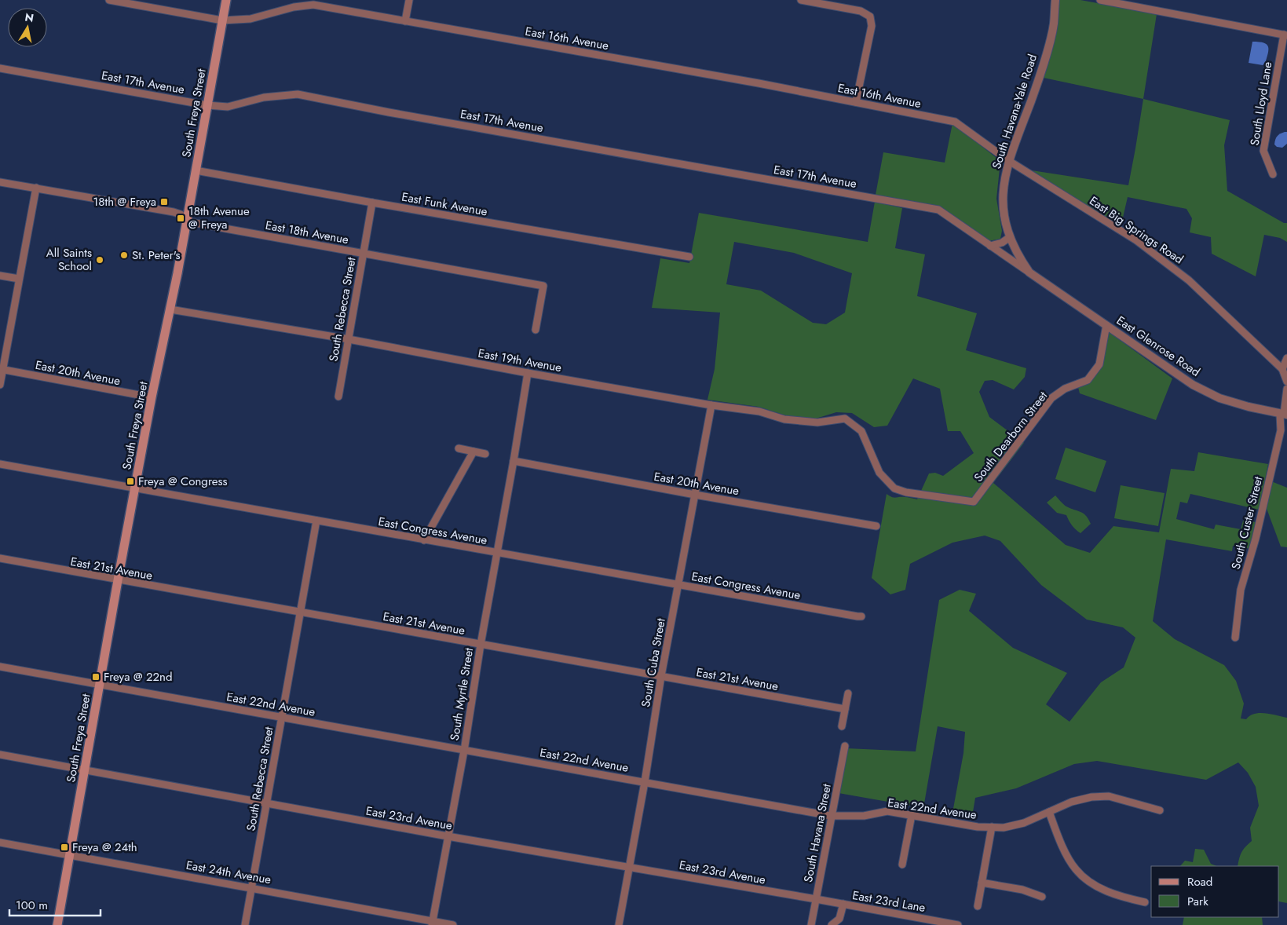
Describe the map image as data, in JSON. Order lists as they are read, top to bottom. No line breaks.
{"streets":{"main road":["South Freya Street"],"street":["East 16th Avenue","East 17th Avenue","South Lloyd Lane","South Havana-Yale Road","East Funk Avenue","East Big Springs Road","East 18th Avenue","South Rebecca Street","East Glenrose Road","East 19th Avenue","East 20th Avenue","South Dearborn Street","South Custer Street","East Congress Avenue","East 21st Avenue","South Cuba Street","South Myrtle Street","East 22nd Avenue","East 23rd Avenue","South Havana Street","East 24th Avenue","East 23rd Lane"]},"crossings":[["East 16th Avenue","South Havana-Yale Road"],["East 16th Avenue","South Freya Street"],["East 16th Avenue","East Big Springs Road"],["East 17th Avenue","South Havana-Yale Road"],["East 17th Avenue","South Freya Street"],["East 17th Avenue","East Glenrose Road"],["South Havana-Yale Road","East Big Springs Road"],["South Havana-Yale Road","East Glenrose Road"],["South Freya Street","East Funk Avenue"],["South Freya Street","East 18th Avenue"],["South Freya Street","East 19th Avenue"],["South Freya Street","East 20th Avenue"],["South Freya Street","East Congress Avenue"],["South Freya Street","East 21st Avenue"],["South Freya Street","East 22nd Avenue"],["South Freya Street","East 23rd Avenue"],["South Freya Street","East 24th Avenue"],["East Funk Avenue","South Rebecca Street"],["East 18th Avenue","South Rebecca Street"],["South Rebecca Street","East 19th Avenue"],["South Rebecca Street","East Congress Avenue"],["South Rebecca Street","East 21st Avenue"],["South Rebecca Street","East 22nd Avenue"],["South Rebecca Street","East 23rd Avenue"],["South Rebecca Street","East 24th Avenue"],["East Glenrose Road","South Dearborn Street"],["East Glenrose Road","South Custer Street"],["East 19th Avenue","South Dearborn Street"],["East 19th Avenue","South Cuba Street"],["East 19th Avenue","South Myrtle Street"],["East 20th Avenue","South Cuba Street"],["East 20th Avenue","South Myrtle Street"],["East Congress Avenue","South Cuba Street"],["East Congress Avenue","South Myrtle Street"],["East 21st Avenue","South Cuba Street"],["East 21st Avenue","South Myrtle Street"],["South Cuba Street","East 22nd Avenue"],["South Cuba Street","East 23rd Avenue"],["South Myrtle Street","East 22nd Avenue"],["South Myrtle Street","East 23rd Avenue"],["South Myrtle Street","East 24th Avenue"],["East 22nd Avenue","South Havana Street"],["East 23rd Avenue","South Havana Street"],["East 23rd Avenue","East 23rd Lane"],["South Havana Street","East 23rd Lane"]],"places":{"transit":["18th @ Freya","18th Avenue @ Freya","Freya @ Congress","Freya @ 22nd","Freya @ 24th"],"other":["St. Peter's","All Saints School"]},"legend":["Road","Park"],"scale_bar":"100 m","north":"top"}
